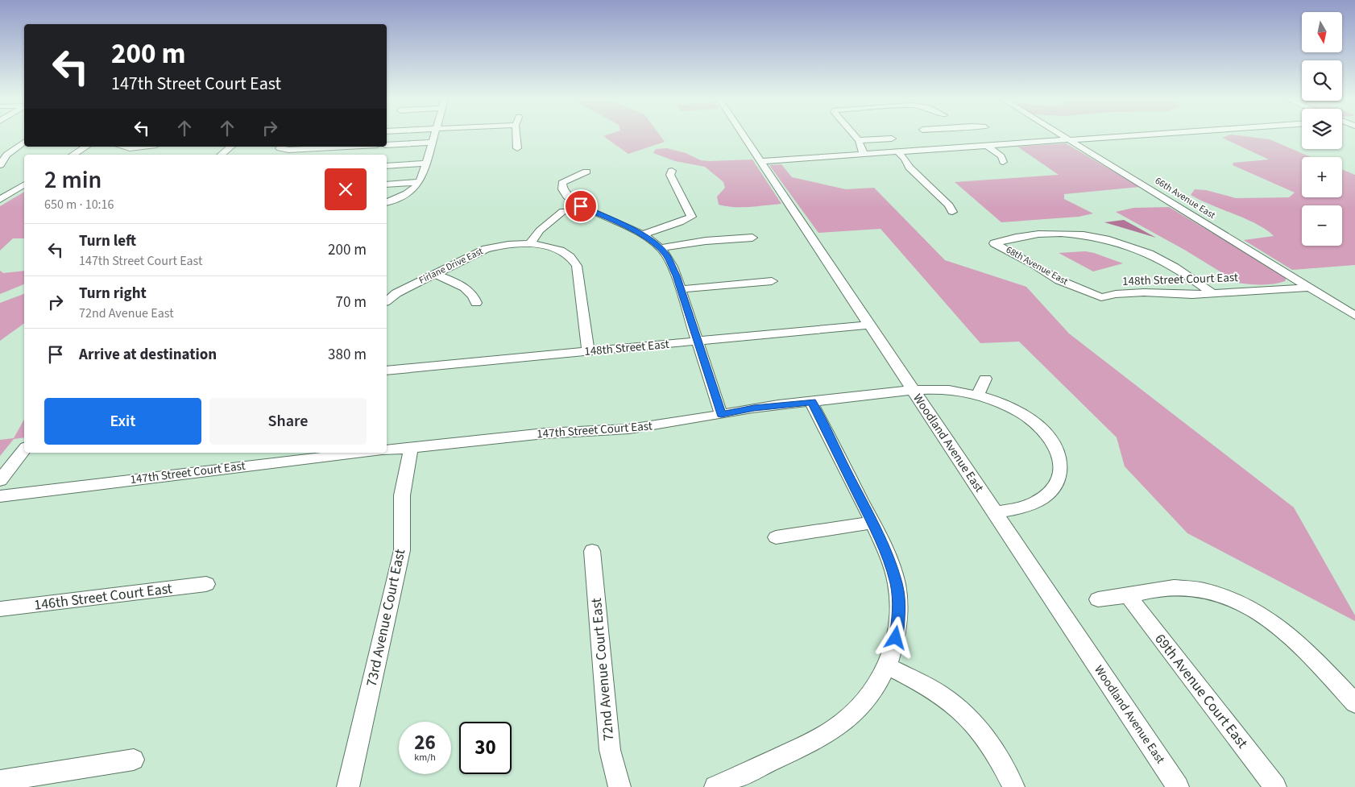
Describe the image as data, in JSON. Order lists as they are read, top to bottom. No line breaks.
{"streets":{"street":["66th Avenue East","Firlane Drive East","68th Avenue East","148th Street Court East","148th Street East","147th Street Court East","Woodland Avenue East","146th Street Court East","73rd Avenue Court East","72nd Avenue Court East","69th Avenue Court East"]},"crossings":[["66th Avenue East","148th Street Court East"],["Firlane Drive East","148th Street East"],["68th Avenue East","148th Street Court East"],["148th Street East","Woodland Avenue East"],["147th Street Court East","Woodland Avenue East"],["147th Street Court East","73rd Avenue Court East"]],"north":"bottom","page":{"map_buttons":["+","−"],"turn":["200 m","147th Street Court East"],"heading":["2 min","650 m · 10:16"],"list":[{"name":"Turn left","note":"147th Street Court East","value":"200 m"},{"name":"Turn right","note":"72nd Avenue East","value":"70 m"},{"name":"Arrive at destination","value":"380 m"}],"buttons":["Exit","Share"],"speed":"26 km/h","limit":"30"}}
